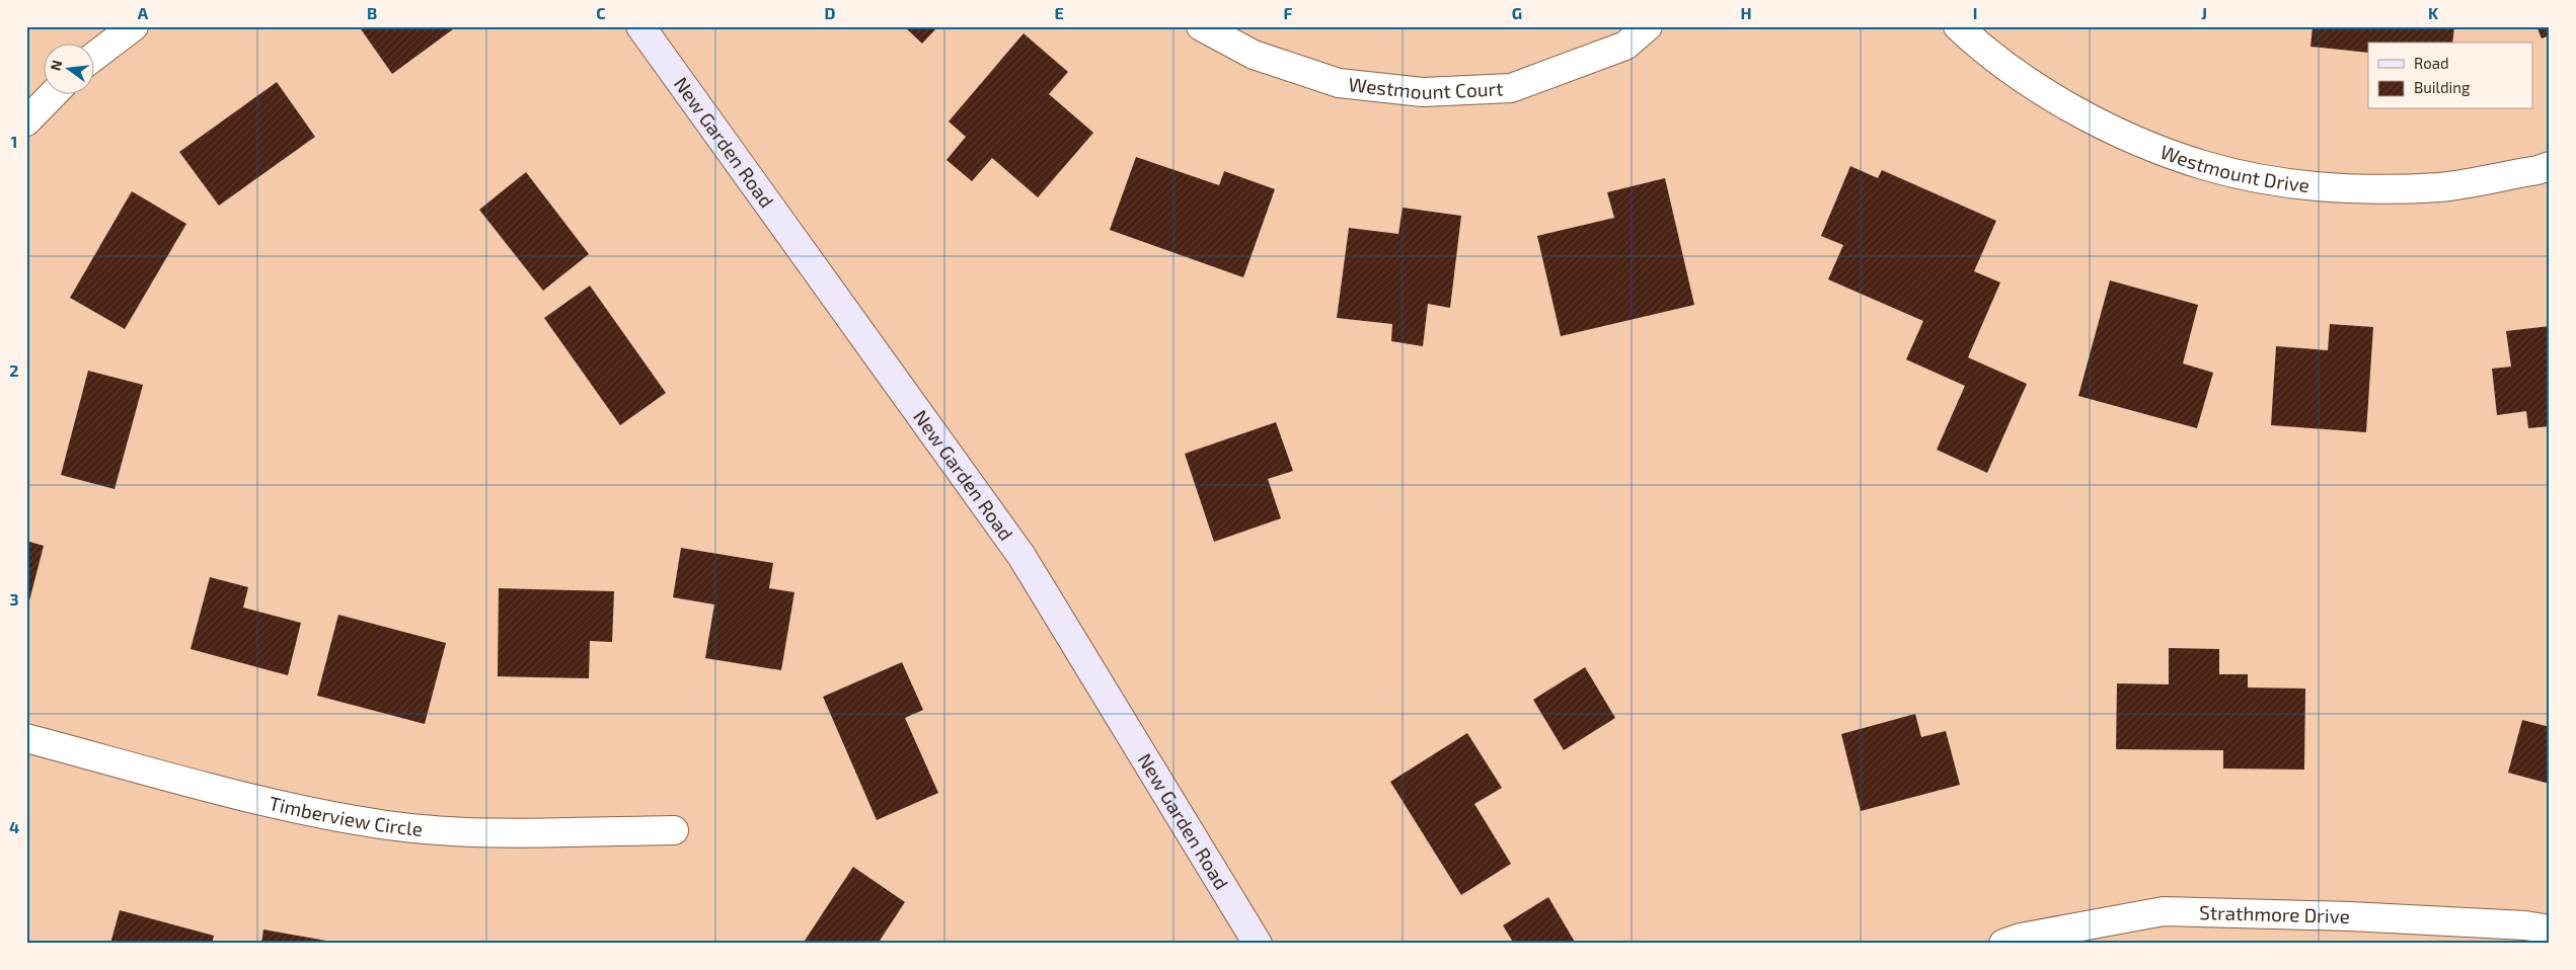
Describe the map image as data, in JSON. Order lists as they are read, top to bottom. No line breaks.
{"streets":{"main road":["New Garden Road"],"street":["Westmount Court","Westmount Drive","Timberview Circle","Strathmore Drive"]},"legend":["Road","Building"],"north":"left","grid":{"columns":["A","B","C","D","E","F","G","H","I","J","K"],"rows":["1","2","3","4"]}}
